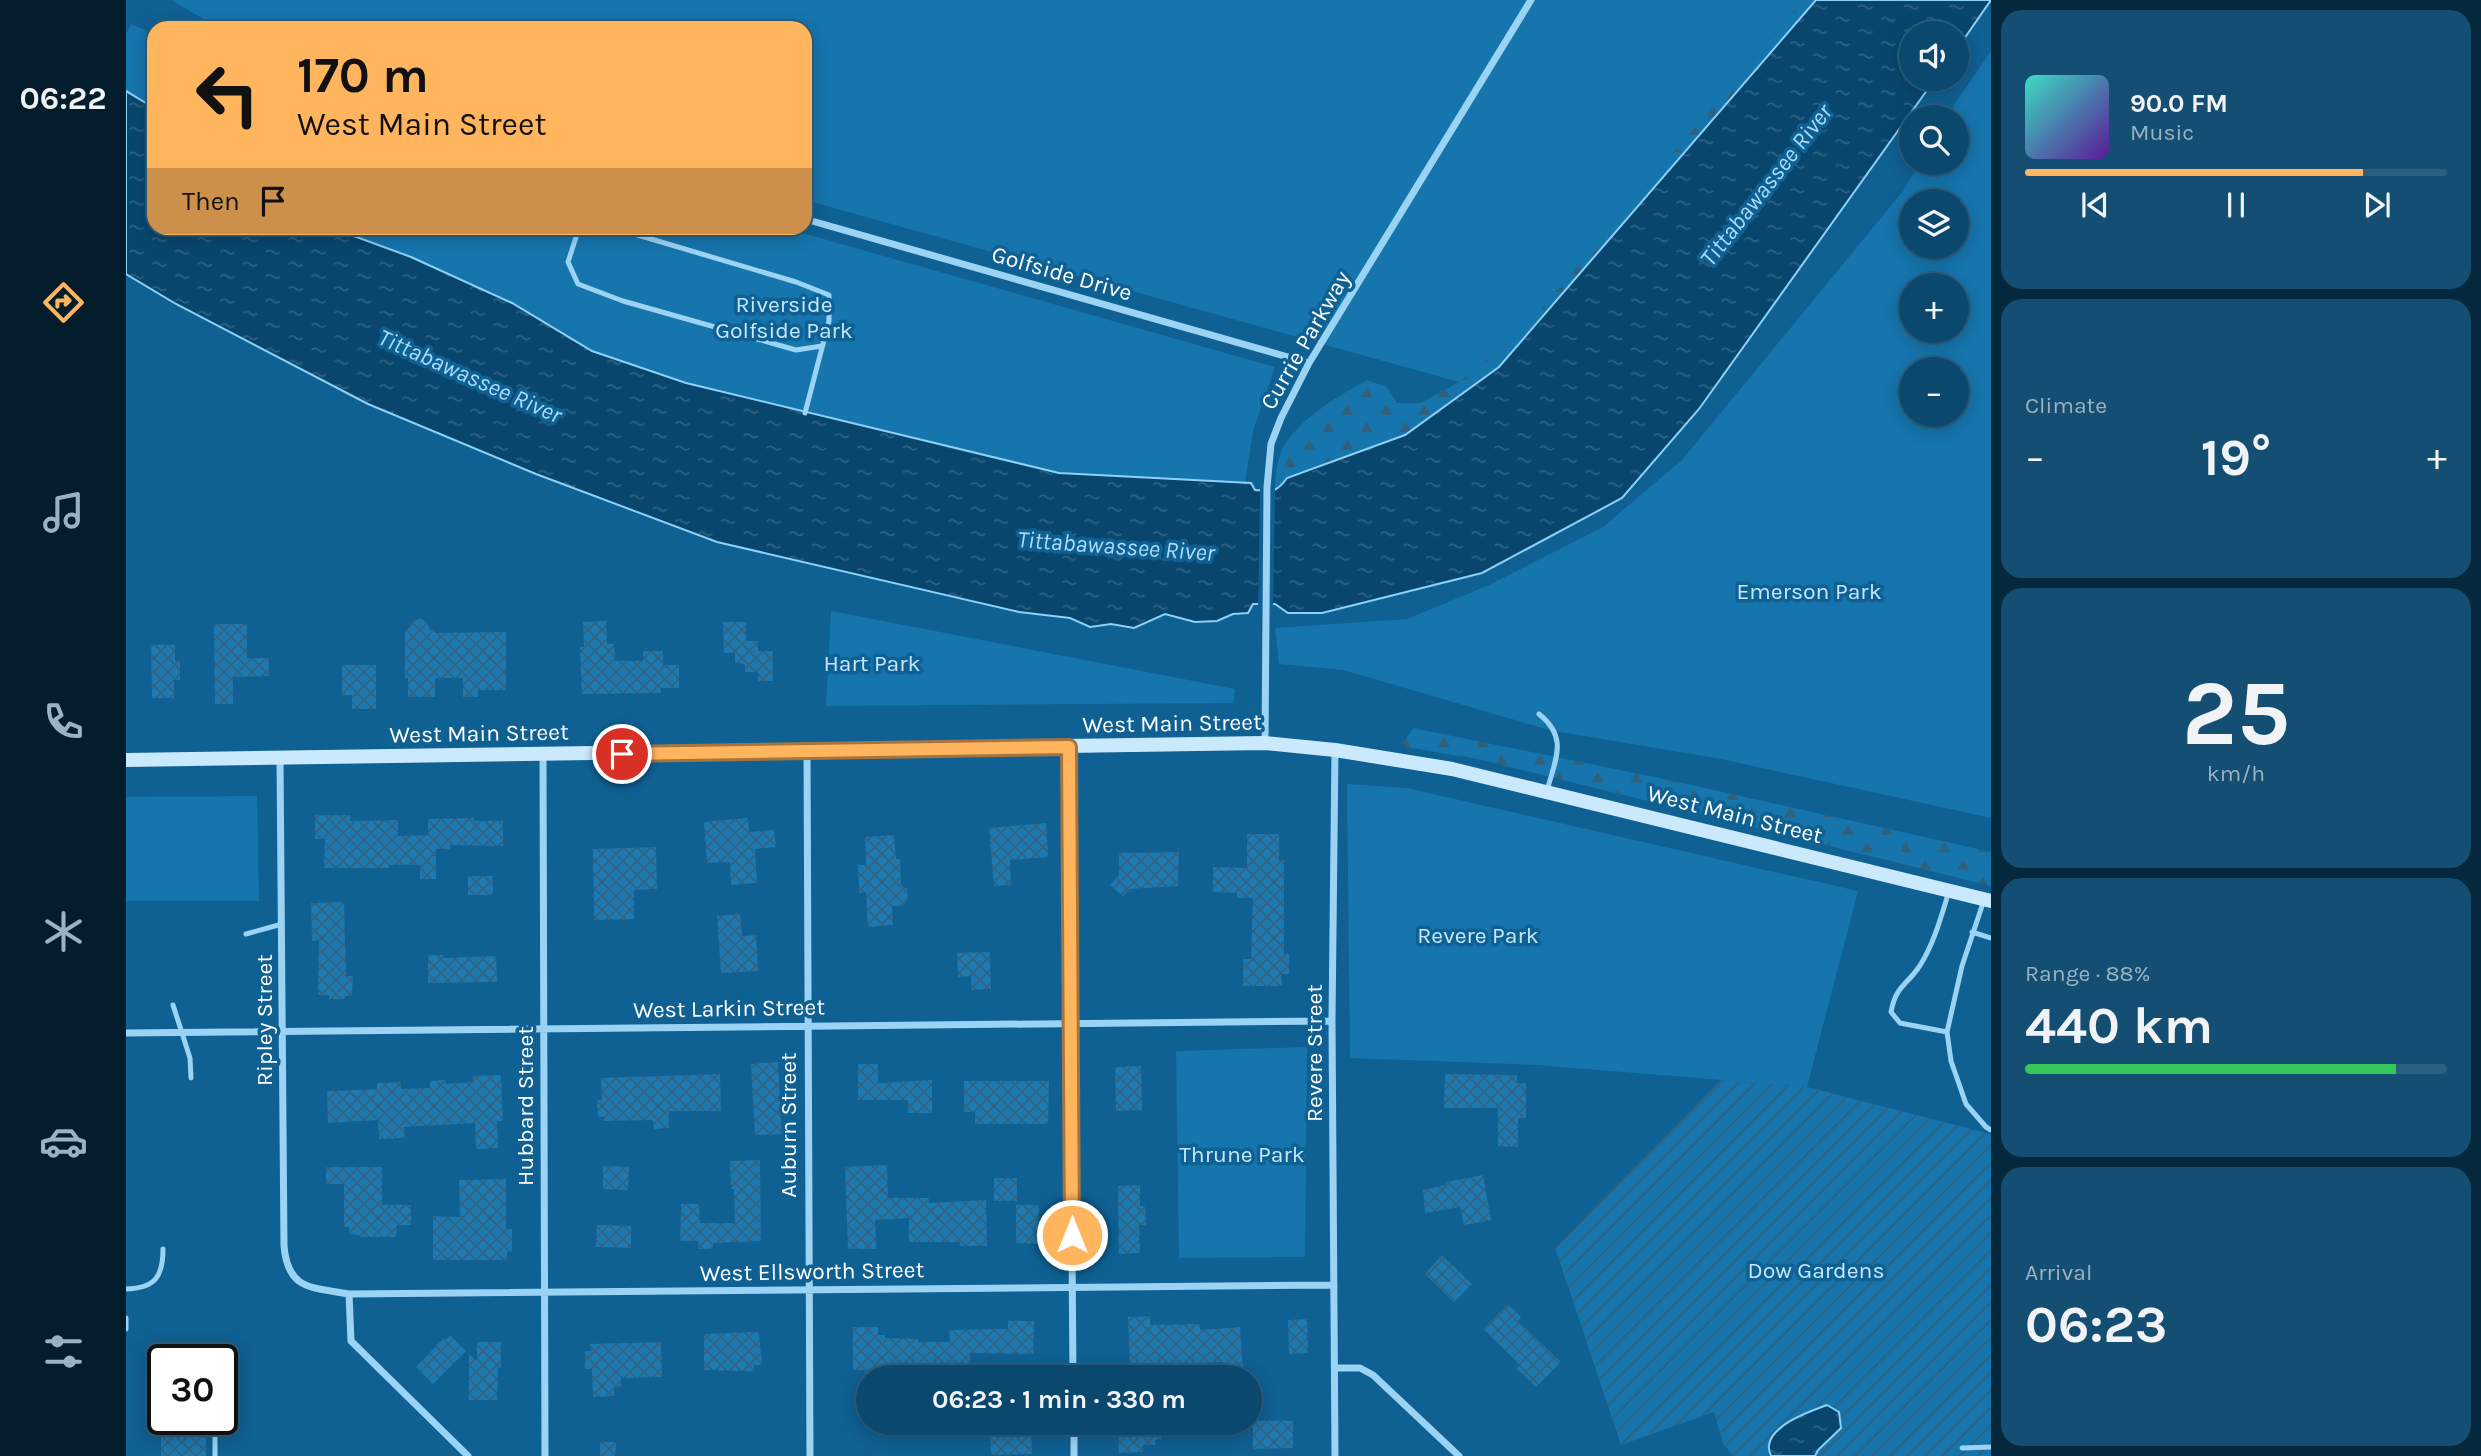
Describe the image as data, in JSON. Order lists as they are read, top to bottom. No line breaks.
{"streets":{"street":["Golfside Drive","Currie Parkway","West Main Street","West Larkin Street","Ripley Street","Revere Street","Hubbard Street","Auburn Street","West Ellsworth Street"]},"crossings":[["Golfside Drive","Currie Parkway"],["Currie Parkway","West Main Street"],["West Main Street","Ripley Street"],["West Main Street","Revere Street"],["West Main Street","Hubbard Street"],["West Main Street","Auburn Street"],["West Larkin Street","Ripley Street"],["West Larkin Street","Revere Street"],["West Larkin Street","Hubbard Street"],["West Larkin Street","Auburn Street"],["Ripley Street","West Ellsworth Street"],["Revere Street","West Ellsworth Street"],["Hubbard Street","West Ellsworth Street"],["Auburn Street","West Ellsworth Street"]],"water":["Tittabawassee River"],"parks":["Riverside Golfside Park","Emerson Park","Hart Park","Revere Park","Thrune Park","Dow Gardens"],"page":{"tabs":"06:22","map_buttons":["+","−"],"turn":["170 m","West Main Street"],"song":["90.0 FM","Music"],"then":"Then","tile":["Climate",["25","km/h"],["Range · 88%","440 km"],["Arrival","06:23"]],"heat":["−","19°","+"],"limit":"30","trip":"06:23 · 1 min · 330 m"}}
